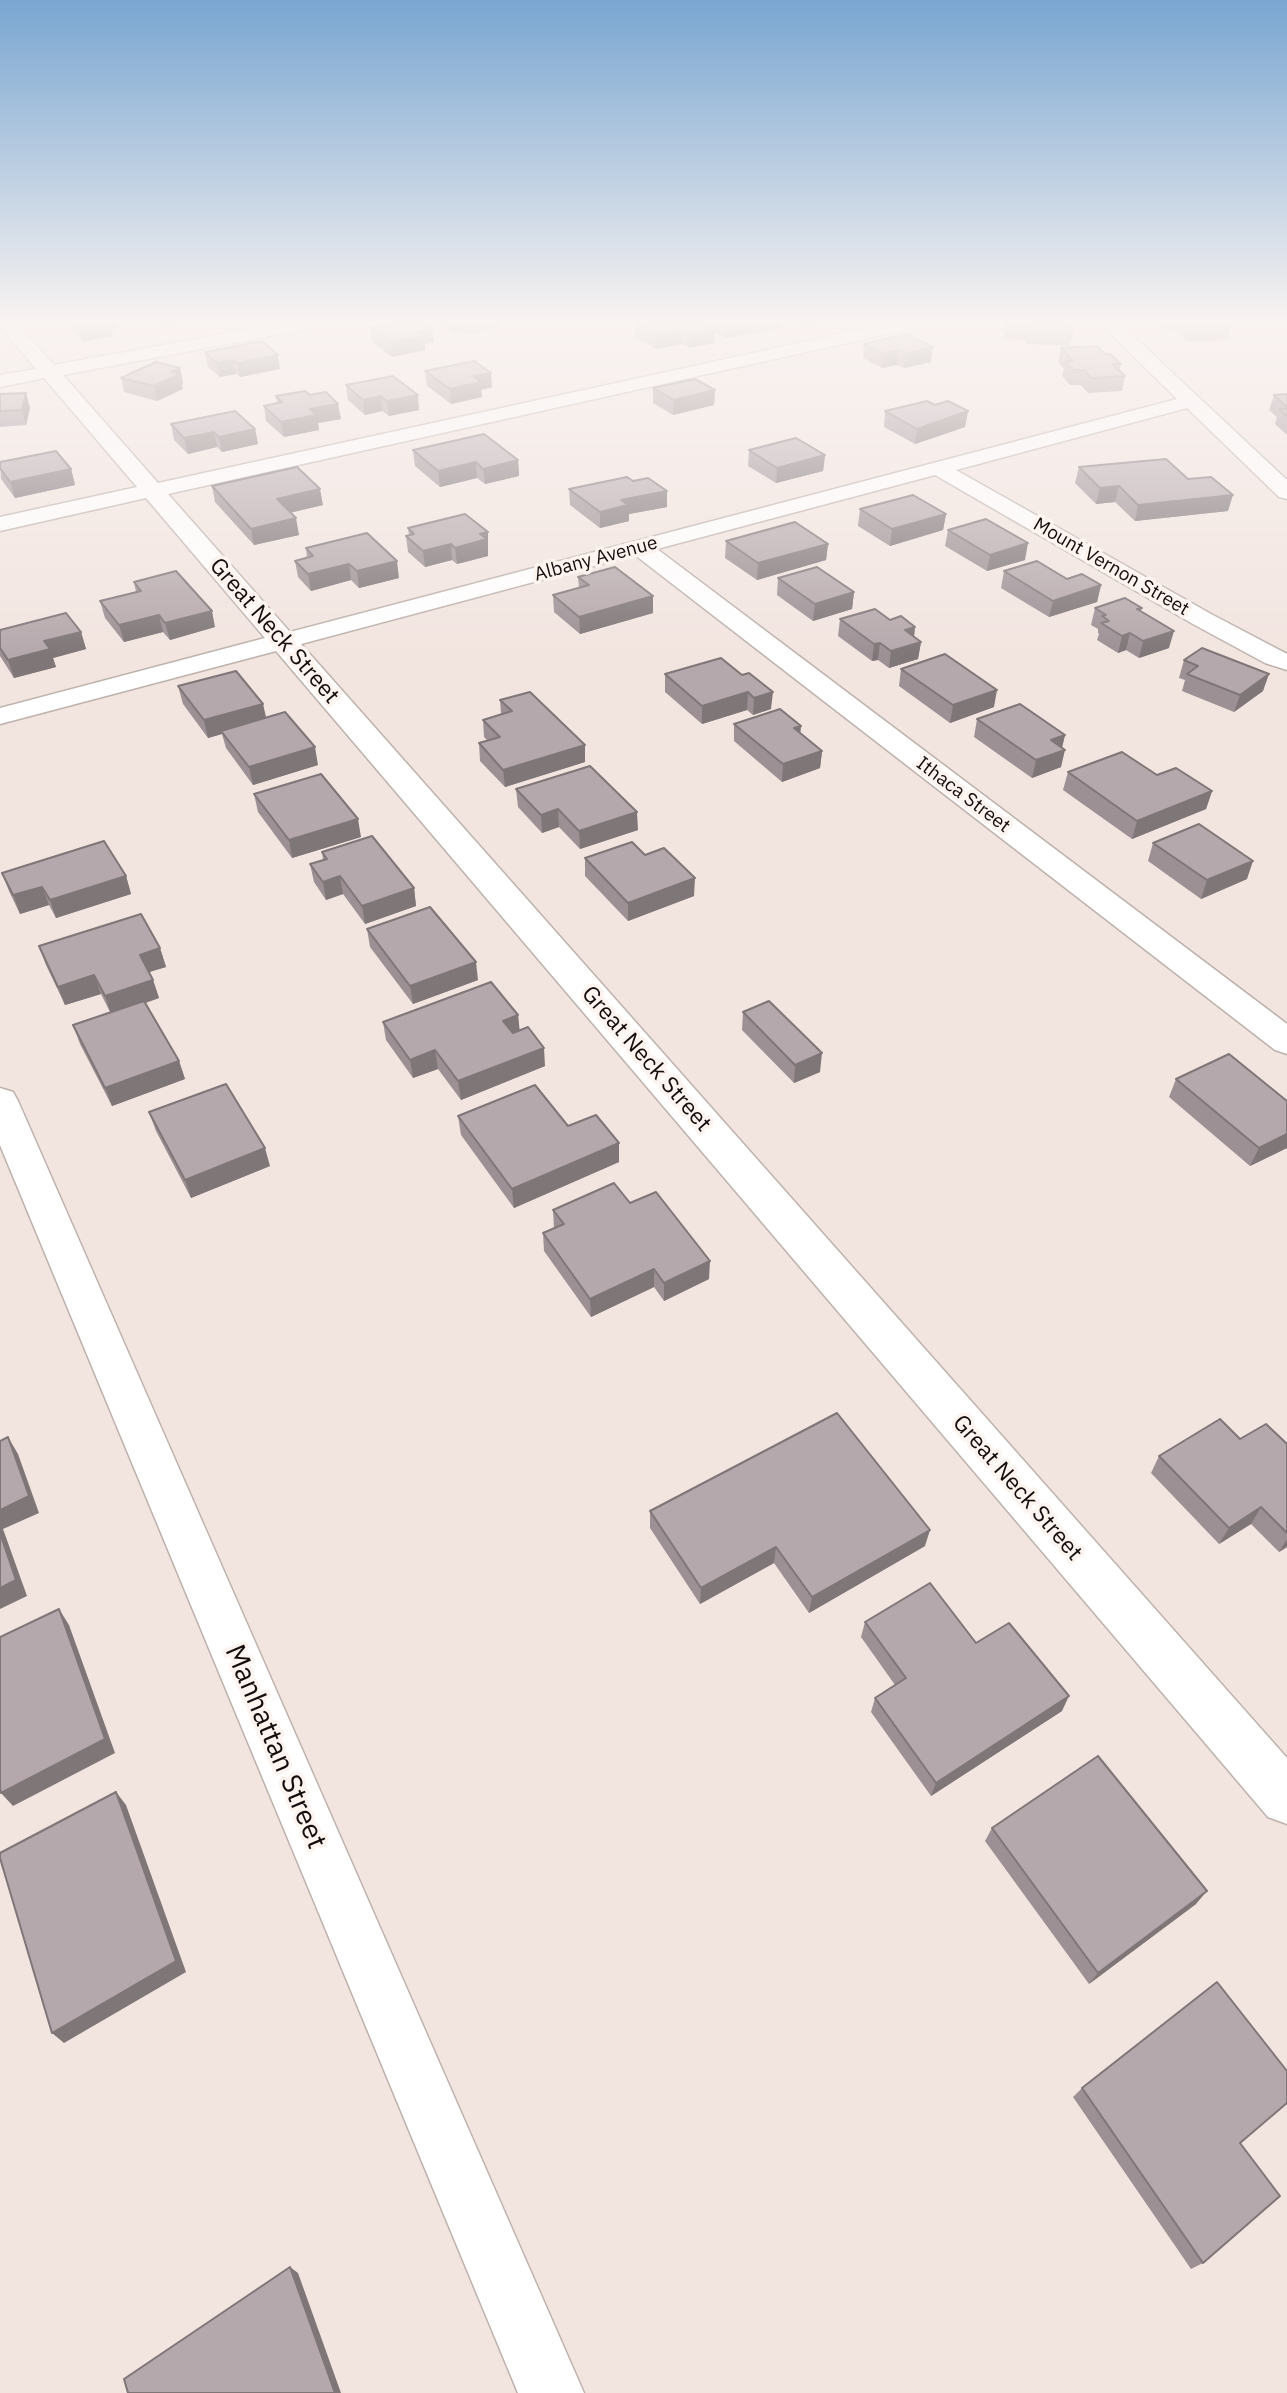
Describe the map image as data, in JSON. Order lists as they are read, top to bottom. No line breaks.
{"streets":{"street":["Albany Avenue","Mount Vernon Street","Great Neck Street","Ithaca Street","Manhattan Street"]},"crossings":[["Albany Avenue","Mount Vernon Street"],["Albany Avenue","Great Neck Street"],["Albany Avenue","Ithaca Street"]]}
